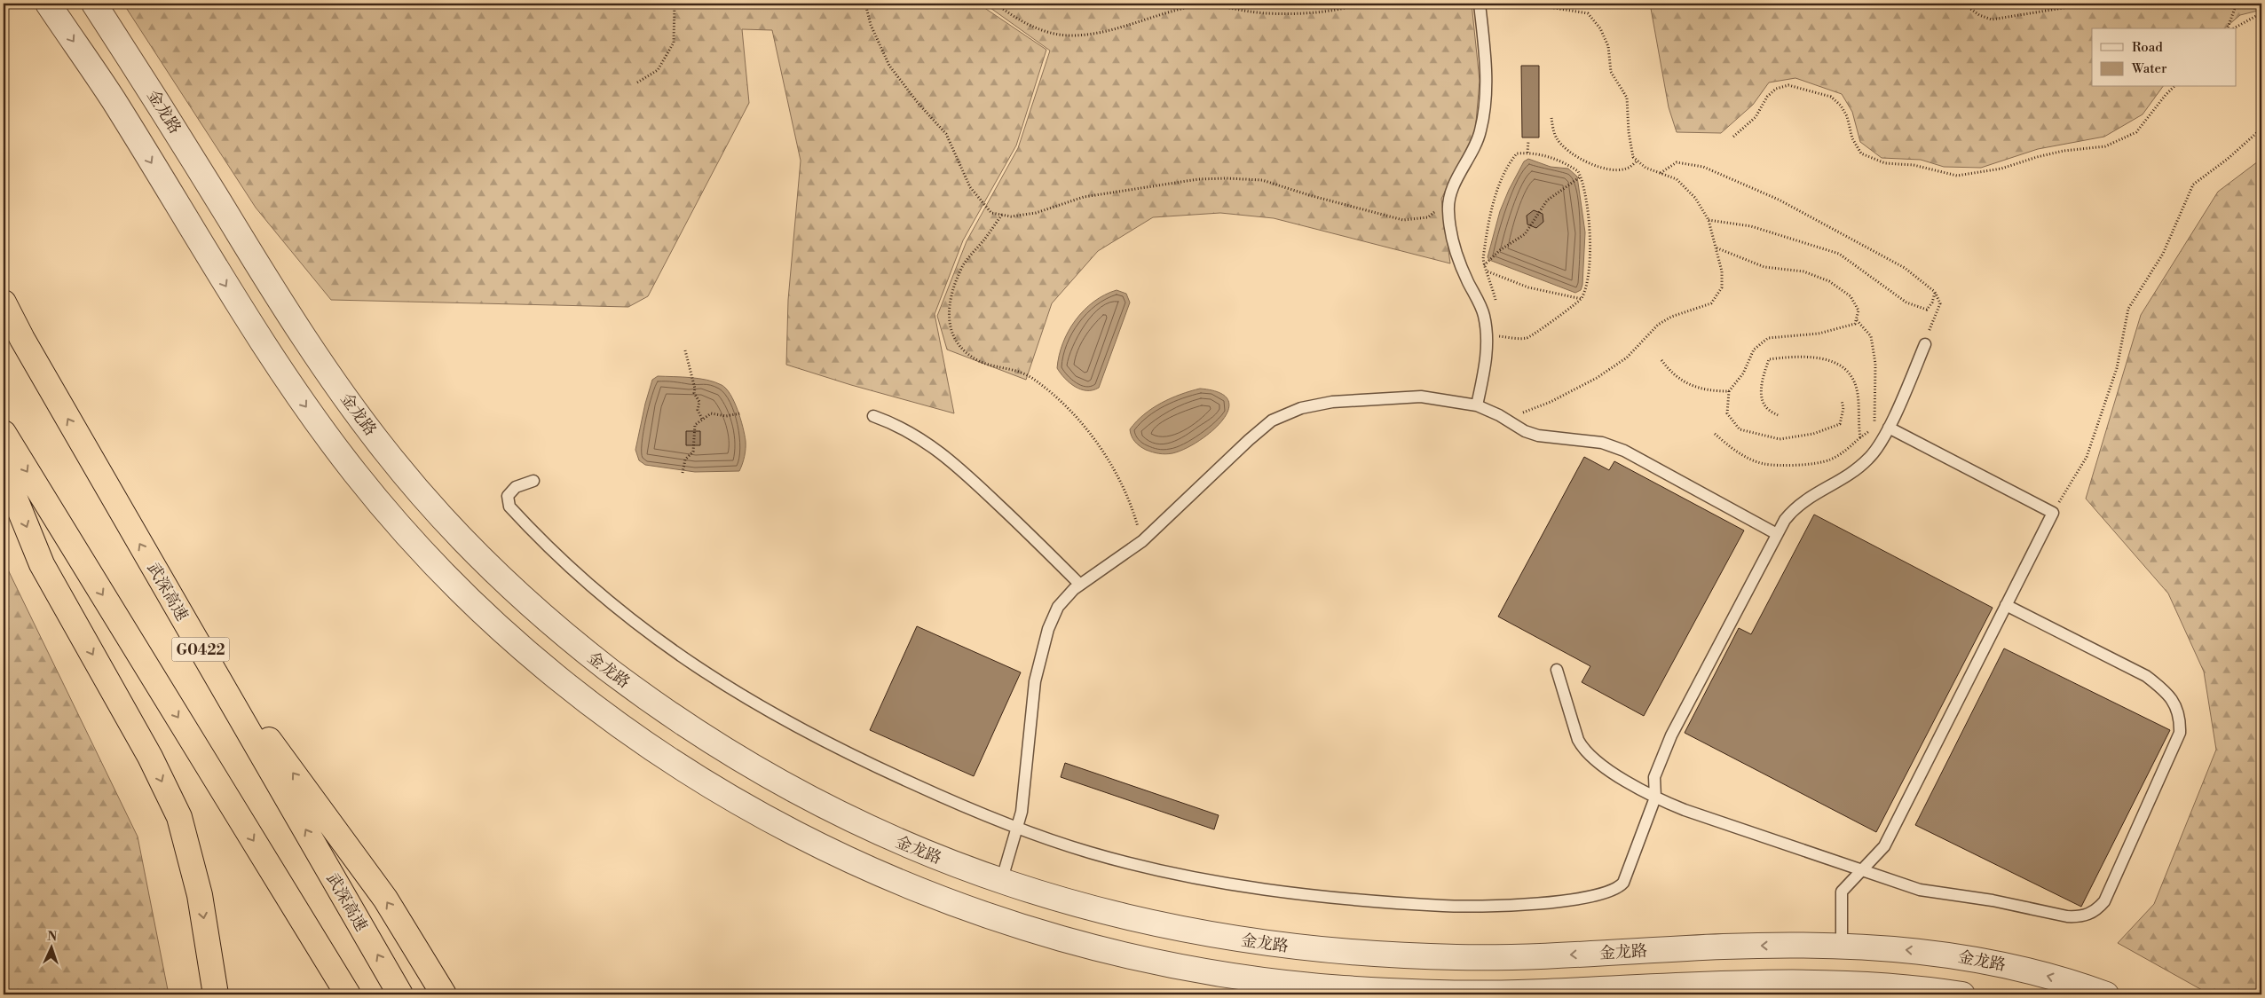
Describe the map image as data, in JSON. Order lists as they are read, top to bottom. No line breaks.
{"streets":{"highway":["武深高速","G0422"],"street":["金龙路"]},"one_way":["金龙路"],"legend":["Road","Water"],"north":"top"}
